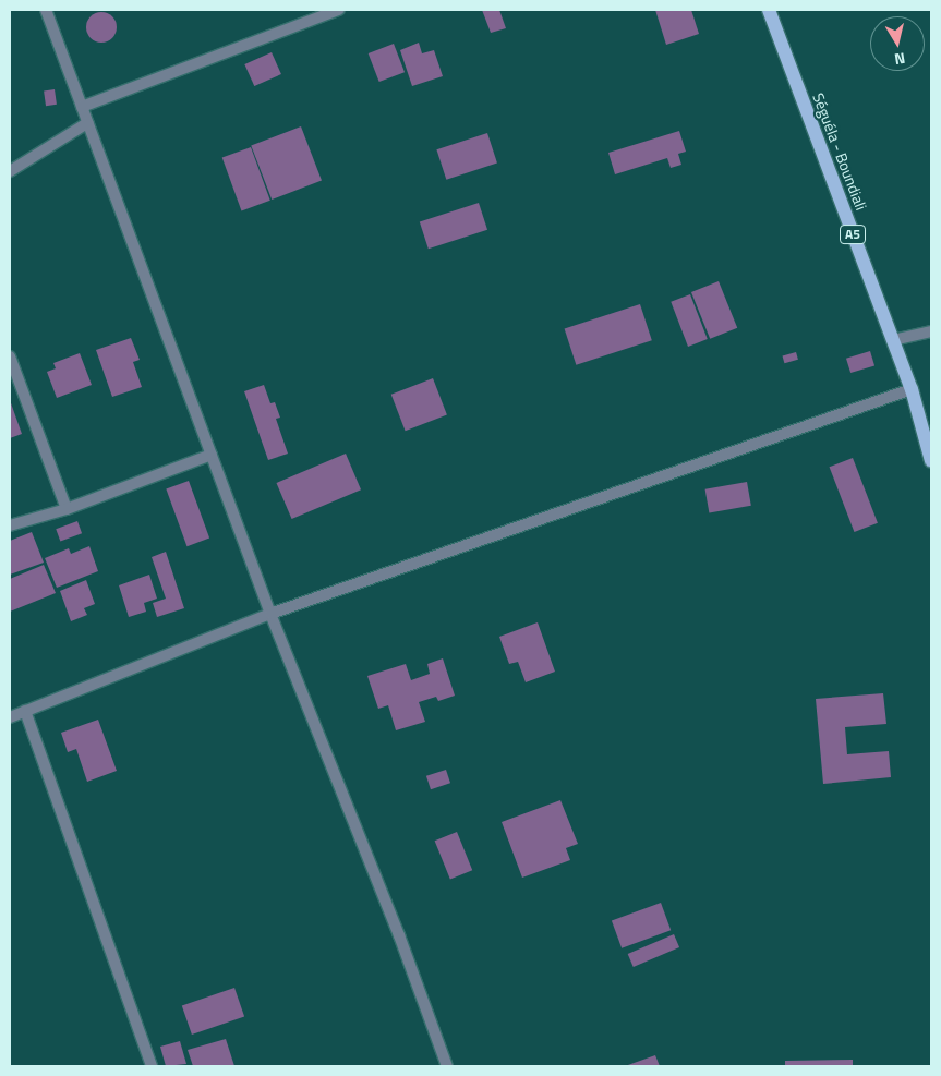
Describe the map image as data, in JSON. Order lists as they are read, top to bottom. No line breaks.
{"streets":{"main road":["Séguéla - Boundiali","A5"]},"north":"bottom"}
